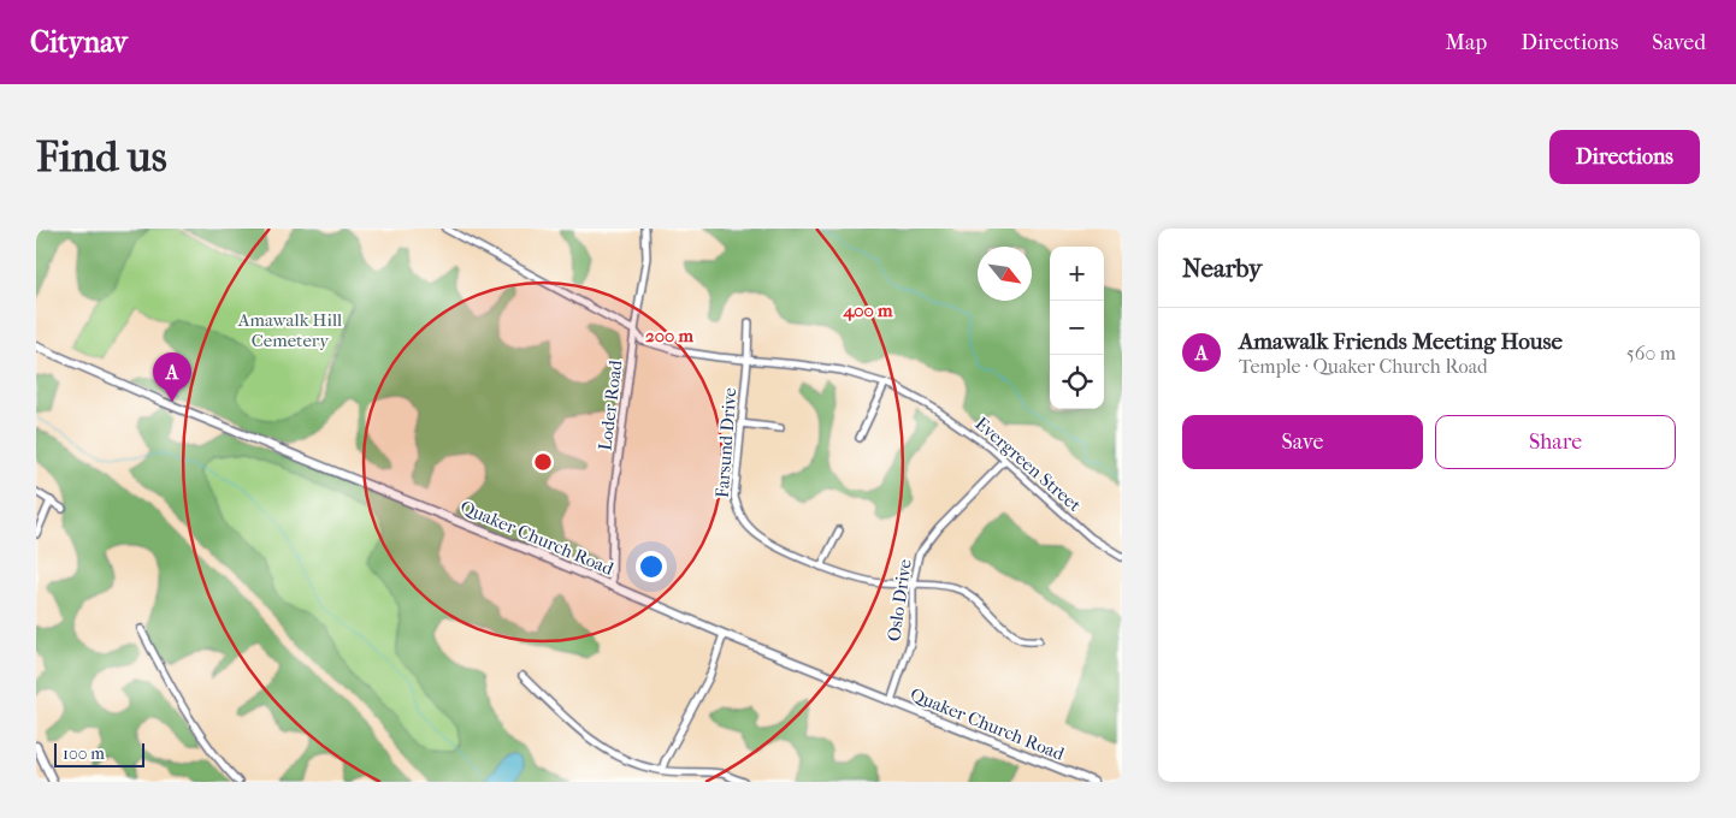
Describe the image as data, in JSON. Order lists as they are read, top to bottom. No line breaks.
{"streets":{"street":["Loder Road","Farsund Drive","Evergreen Street","Quaker Church Road","Oslo Drive"]},"crossings":[["Loder Road","Evergreen Street"],["Loder Road","Quaker Church Road"],["Farsund Drive","Evergreen Street"],["Farsund Drive","Oslo Drive"],["Evergreen Street","Oslo Drive"],["Quaker Church Road","Oslo Drive"]],"parks":["Amawalk Hill Cemetery"],"scale_bar":"100 m","north":"bottom right","page":{"header":"Citynav","nav":["Map","Directions","Saved"],"buttons":["Directions",["Save","Share"]],"title":"Find us","heading":"Nearby","map_buttons":["+","−"],"list":[{"mark":"A","name":"Amawalk Friends Meeting House","note":"Temple · Quaker Church Road","value":"560 m"}],"pins":"A","scale":"100 m"},"rings":["400 m","200 m"]}
